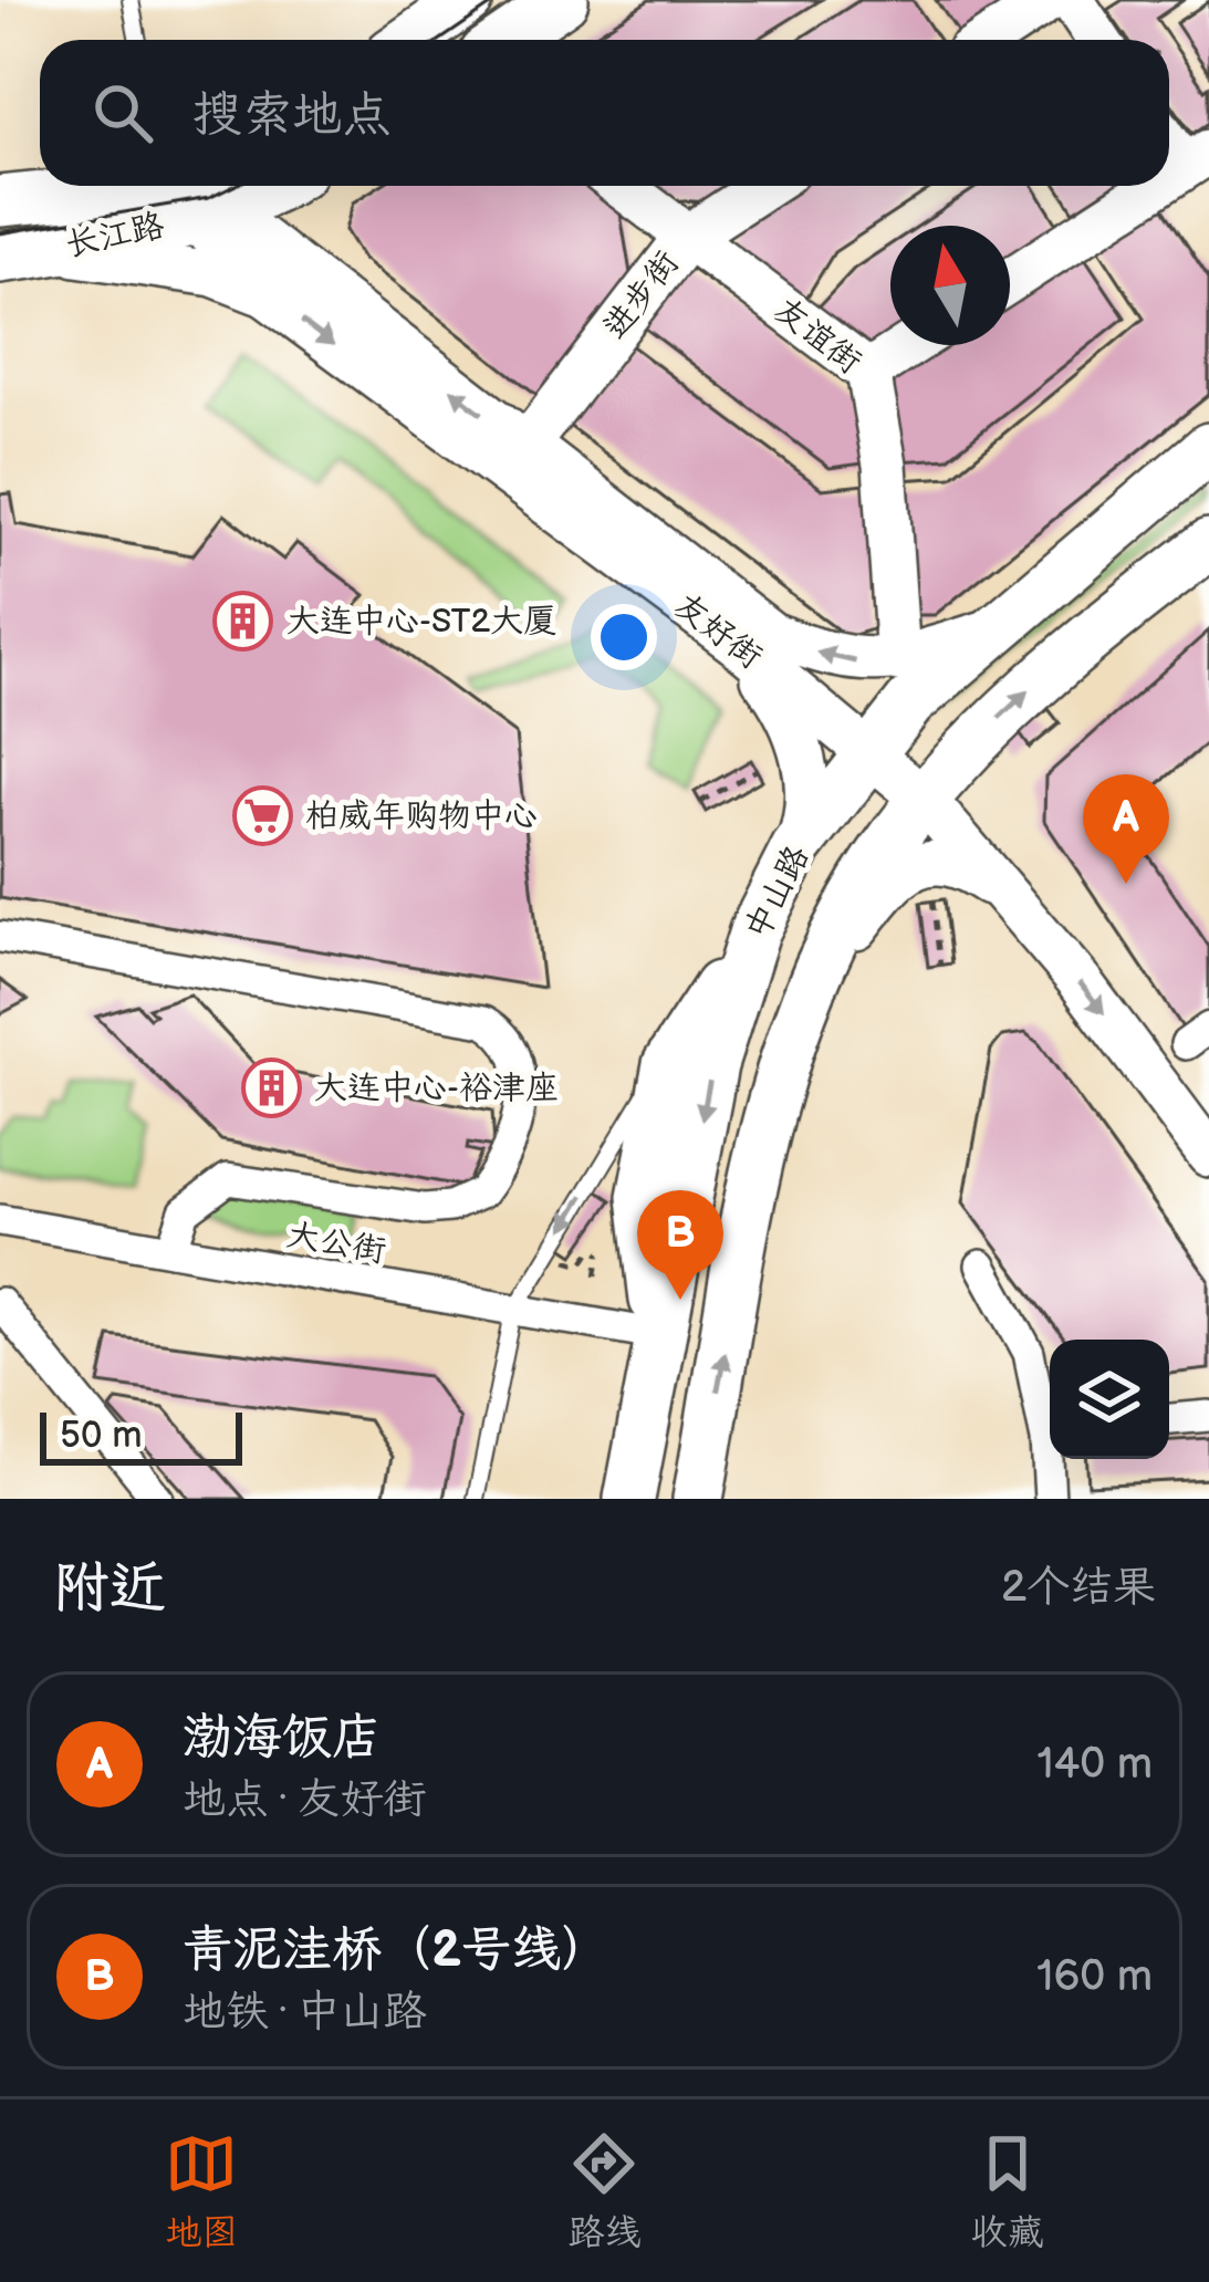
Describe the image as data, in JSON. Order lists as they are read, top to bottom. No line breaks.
{"streets":{"main road":["长江路","中山路"],"street":["进步街","友谊街","友好街","大公街"]},"crossings":[["长江路","友好街"],["进步街","友谊街"],["进步街","友好街"],["友谊街","友好街"],["友好街","中山路"],["中山路","大公街"]],"places":{"building":["大连中心-ST2大厦","大连中心-裕津座"],"supermarket":["柏威年购物中心"]},"scale_bar":"50 m","north":"top","page":{"search":"搜索地点","pins":["A","B"],"scale":"50 m","heading":["附近","2个结果"],"list":[{"mark":"A","name":"渤海饭店","note":"地点 · 友好街","value":"140 m"},{"mark":"B","name":"青泥洼桥（2号线）","note":"地铁 · 中山路","value":"160 m"}],"nav":["地图","路线","收藏"]}}
